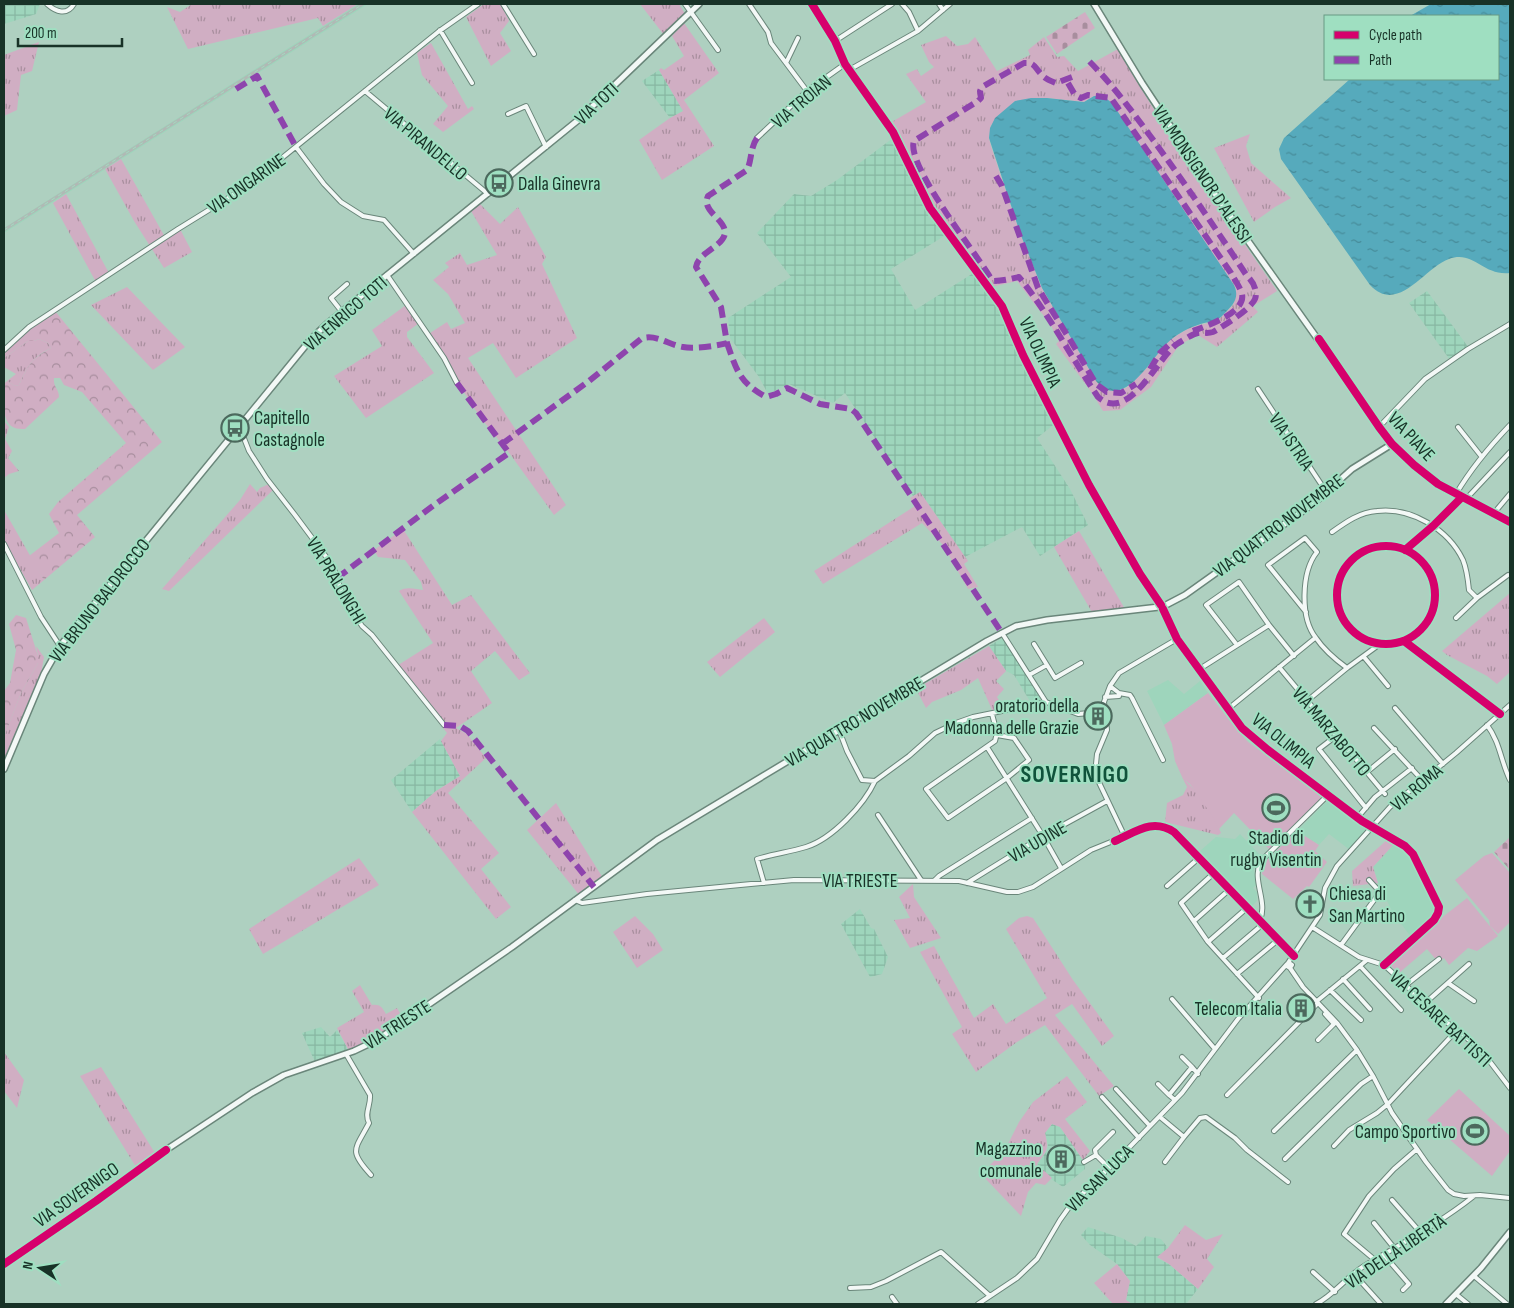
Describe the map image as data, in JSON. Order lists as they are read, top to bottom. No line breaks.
{"streets":{"main road":["VIA TOTI","VIA MONSIGNOR D'ALESSI","VIA ENRICO TOTI","VIA PIAVE","VIA QUATTRO NOVEMBRE","VIA BRUNO BALDROCCO","VIA TRIESTE","VIA SOVERNIGO"],"street":["VIA TROIAN","VIA PIRANDELLO","VIA ONGARINE","VIA OLIMPIA","VIA ISTRIA","VIA PRALONGHI","VIA MARZABOTTO","VIA ROMA","VIA UDINE","VIA CESARE BATTISTI","VIA SAN LUCA","VIA DELLA LIBERTÀ"]},"crossings":[["VIA TROIAN","VIA OLIMPIA"],["VIA TOTI","VIA PIRANDELLO"],["VIA TOTI","VIA ENRICO TOTI"],["VIA PIRANDELLO","VIA ONGARINE"],["VIA PIRANDELLO","VIA ENRICO TOTI"],["VIA MONSIGNOR D'ALESSI","VIA PIAVE"],["VIA ENRICO TOTI","VIA PRALONGHI"],["VIA ENRICO TOTI","VIA BRUNO BALDROCCO"],["VIA OLIMPIA","VIA QUATTRO NOVEMBRE"],["VIA OLIMPIA","VIA ROMA"],["VIA OLIMPIA","VIA CESARE BATTISTI"],["VIA PIAVE","VIA QUATTRO NOVEMBRE"],["VIA ISTRIA","VIA QUATTRO NOVEMBRE"],["VIA QUATTRO NOVEMBRE","VIA TRIESTE"],["VIA ROMA","VIA CESARE BATTISTI"],["VIA ROMA","VIA SAN LUCA"],["VIA UDINE","VIA TRIESTE"],["VIA TRIESTE","VIA SOVERNIGO"]],"districts":["SOVERNIGO"],"places":{"bus stop":["Dalla Ginevra","Capitello Castagnole"],"building":["oratorio della Madonna delle Grazie","Telecom Italia","Magazzino comunale"],"sports":["Stadio di rugby Visentin","Campo Sportivo"],"church":["Chiesa di San Martino"]},"legend":["Cycle path","Path"],"scale_bar":"200 m","north":"left"}
